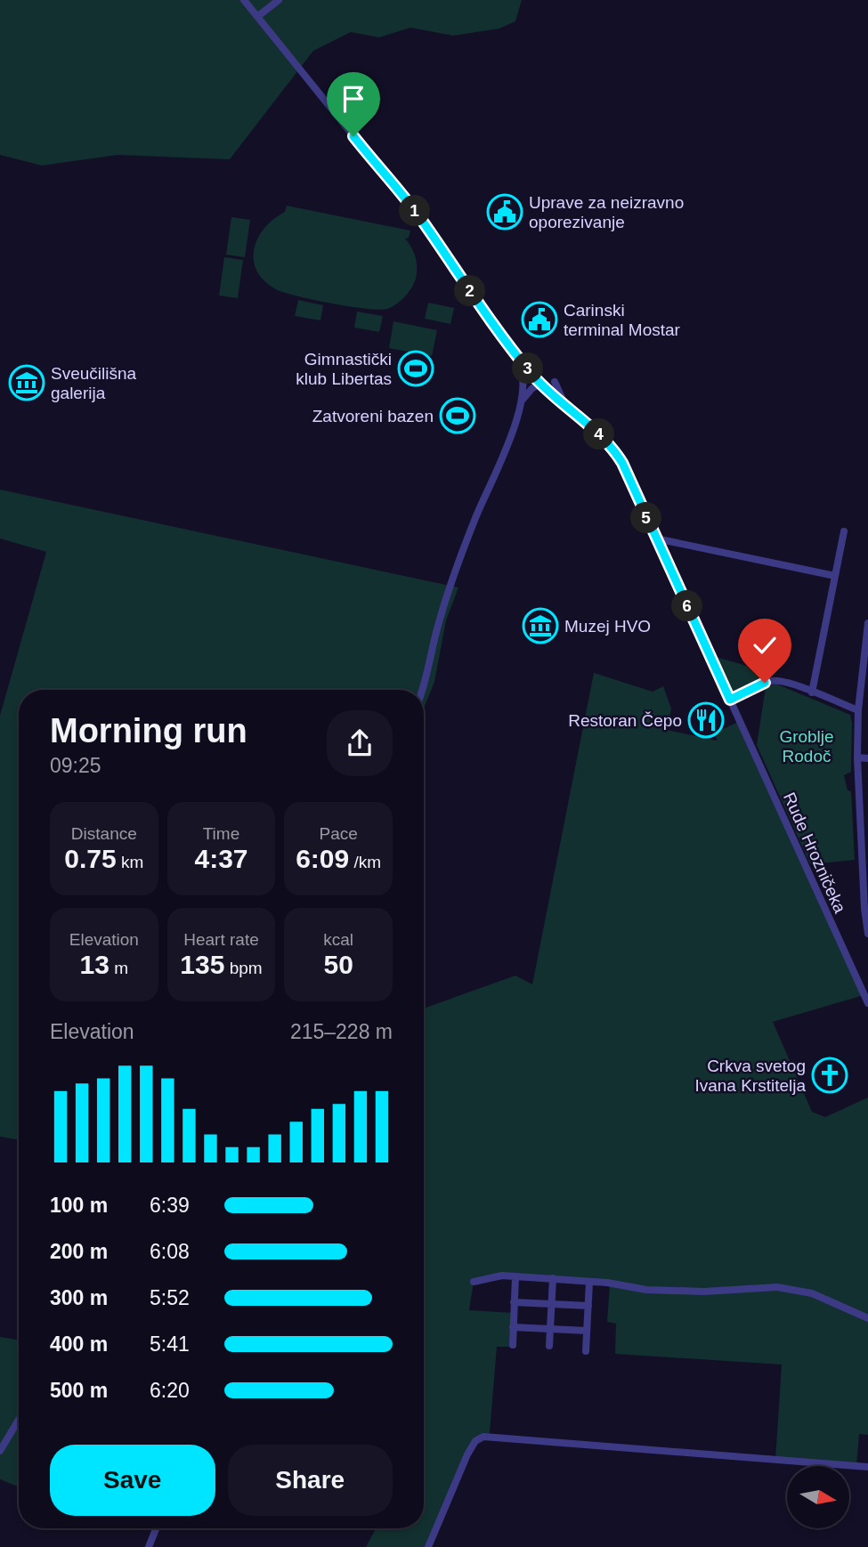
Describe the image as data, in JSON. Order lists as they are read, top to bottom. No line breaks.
{"streets":{"street":["Rude Hrozničeka"]},"parks":["Groblje Rodoč"],"places":{"public building":["Uprave za neizravno oporezivanje","Carinski terminal Mostar"],"sports":["Gimnastički klub Libertas","Zatvoreni bazen"],"museum":["Sveučilišna galerija","Muzej HVO"],"restaurant":["Restoran Čepo"],"church":["Crkva svetog Ivana Krstitelja"]},"north":"right","page":{"pins":["1","2","3","4","5","6"],"heading":["Morning run","09:25"],"stats":[["Distance","0.75 km"],["Time","4:37"],["Pace","6:09 /km"],["Elevation","13 m"],["Heart rate","135 bpm"],["kcal","50"]],"chart":["Elevation","215–228 m"],"list":[{"name":"100 m","note":"6:39"},{"name":"200 m","note":"6:08"},{"name":"300 m","note":"5:52"},{"name":"400 m","note":"5:41"},{"name":"500 m","note":"6:20"}],"buttons":["Save","Share"]}}
